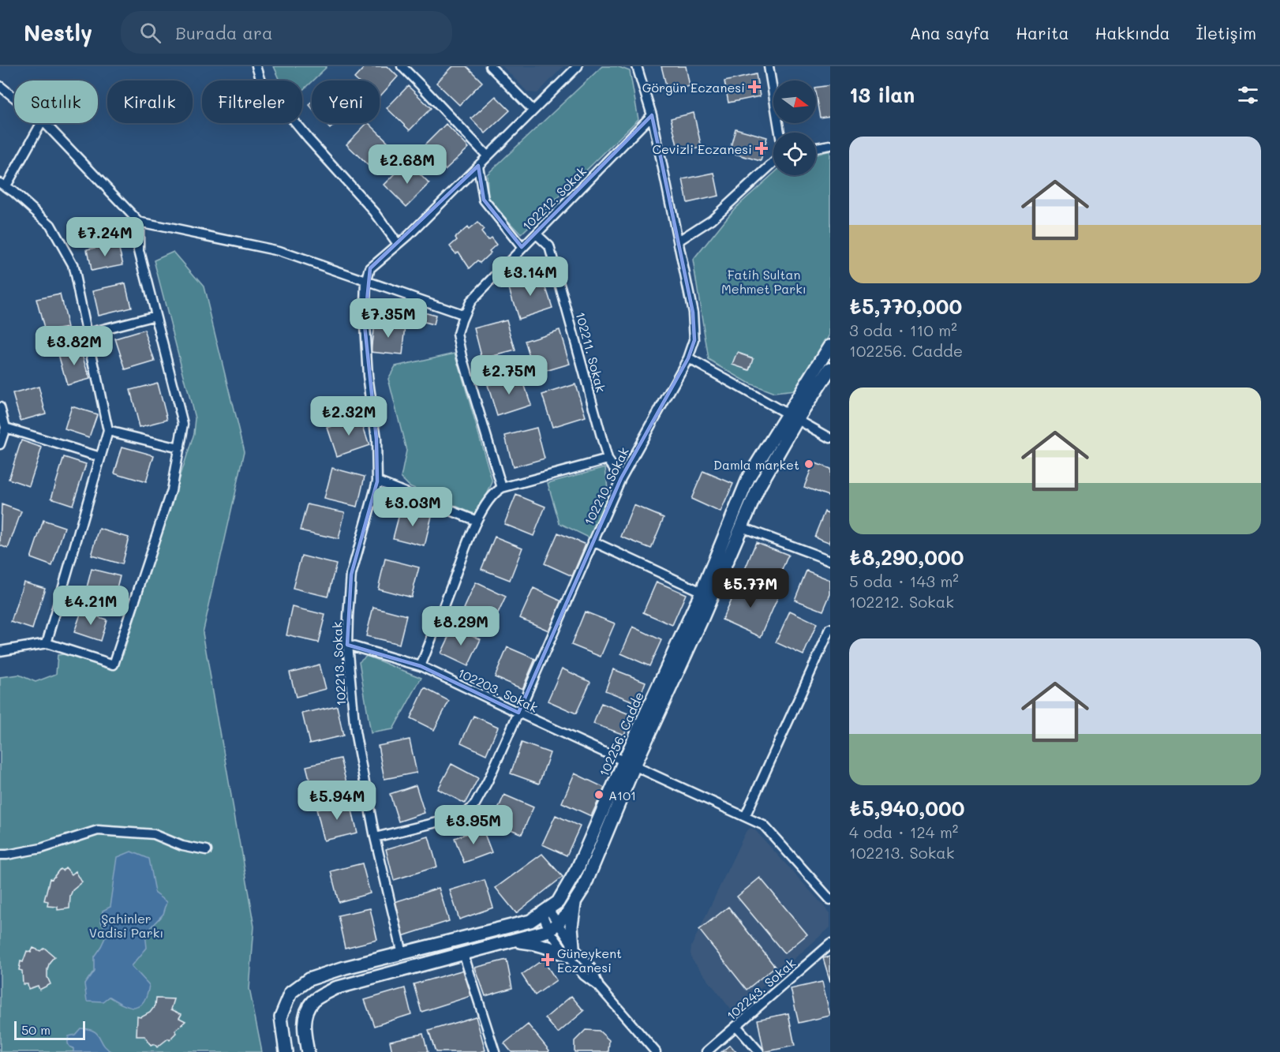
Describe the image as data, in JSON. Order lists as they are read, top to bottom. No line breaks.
{"streets":{"street":["102212. Sokak","102211. Sokak","102210. Sokak","102213. Sokak","102203. Sokak","102256. Cadde","102243. Sokak"]},"crossings":[["102212. Sokak","102211. Sokak"],["102212. Sokak","102210. Sokak"],["102211. Sokak","102210. Sokak"],["102210. Sokak","102213. Sokak"],["102210. Sokak","102203. Sokak"],["102213. Sokak","102203. Sokak"],["102213. Sokak","102256. Cadde"],["102203. Sokak","102256. Cadde"]],"parks":["Fatih Sultan Mehmet Parkı","Şahinler Vadisi Parkı"],"places":{"health":["Görgün Eczanesi","Cevizli Eczanesi","Güneykent Eczanesi"],"other":["Damla market","A101"]},"scale_bar":"50 m","north":"right","page":{"header":"Nestly","search":"Burada ara","nav":["Ana sayfa","Harita","Hakkında","İletişim"],"heading":"13 ilan","chip":["Satılık","Kiralık","Filtreler","Yeni"],"list":[{"name":"₺5,770,000","note":"3 oda · 110 m² · 102256. Cadde"},{"name":"₺8,290,000","note":"5 oda · 143 m² · 102212. Sokak"},{"name":"₺5,940,000","note":"4 oda · 124 m² · 102213. Sokak"}],"price":["₺2.68M","₺7.24M","₺3.14M","₺7.35M","₺3.82M","₺2.75M","₺2.32M","₺3.03M","₺5.77M","₺4.21M","₺8.29M","₺5.94M","₺3.95M"],"scale":"50 m"}}
